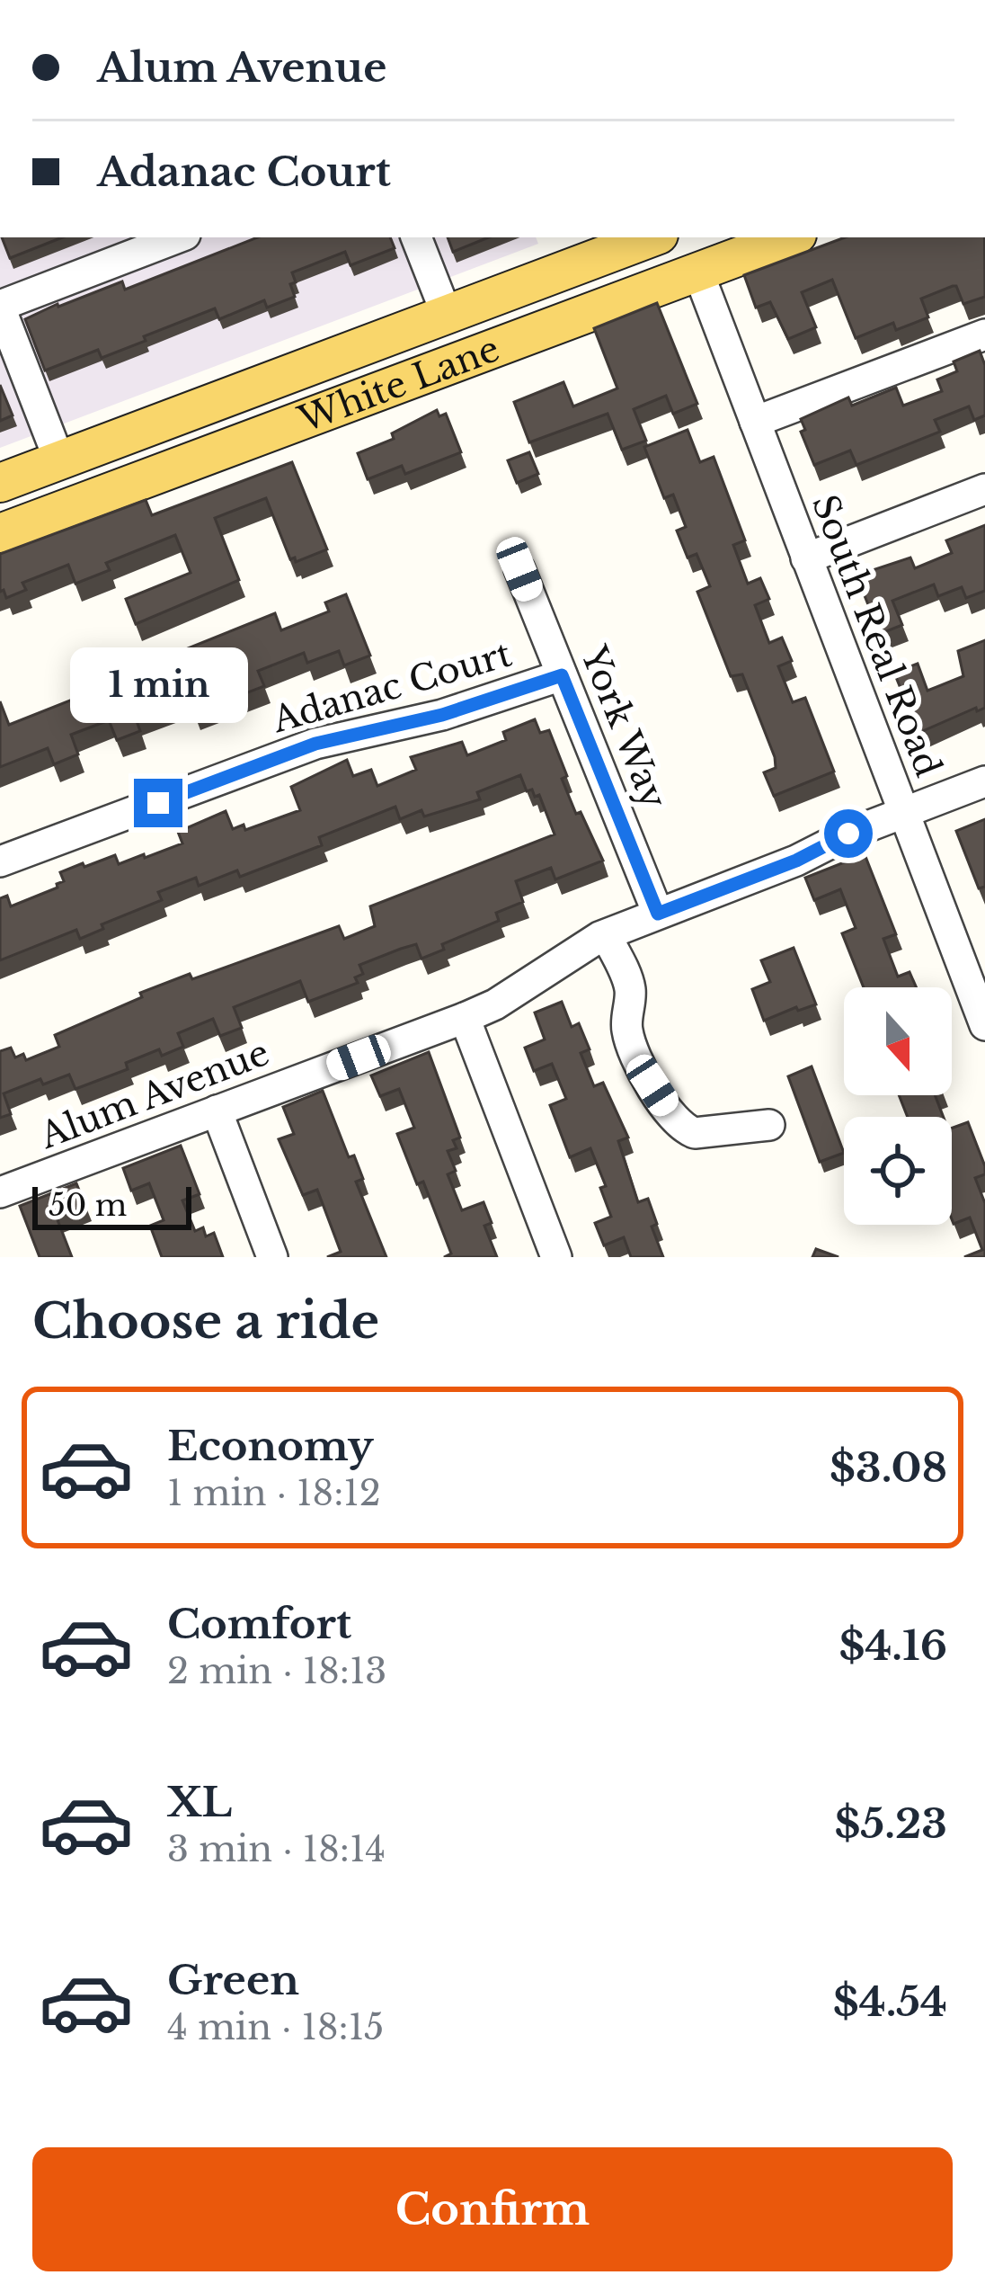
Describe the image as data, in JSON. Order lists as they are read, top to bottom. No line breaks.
{"streets":{"main road":["White Lane"],"street":["South Real Road","Adanac Court","York Way","Alum Avenue"]},"crossings":[["White Lane","South Real Road"],["South Real Road","Alum Avenue"],["Adanac Court","York Way"],["York Way","Alum Avenue"]],"scale_bar":"50 m","north":"bottom","page":{"banner":["Alum Avenue","Adanac Court"],"bubble":"1 min","scale":"50 m","heading":"Choose a ride","list":[{"name":"Economy","note":"1 min · 18:12","value":"$3.08"},{"name":"Comfort","note":"2 min · 18:13","value":"$4.16"},{"name":"XL","note":"3 min · 18:14","value":"$5.23"},{"name":"Green","note":"4 min · 18:15","value":"$4.54"}],"buttons":"Confirm"}}
